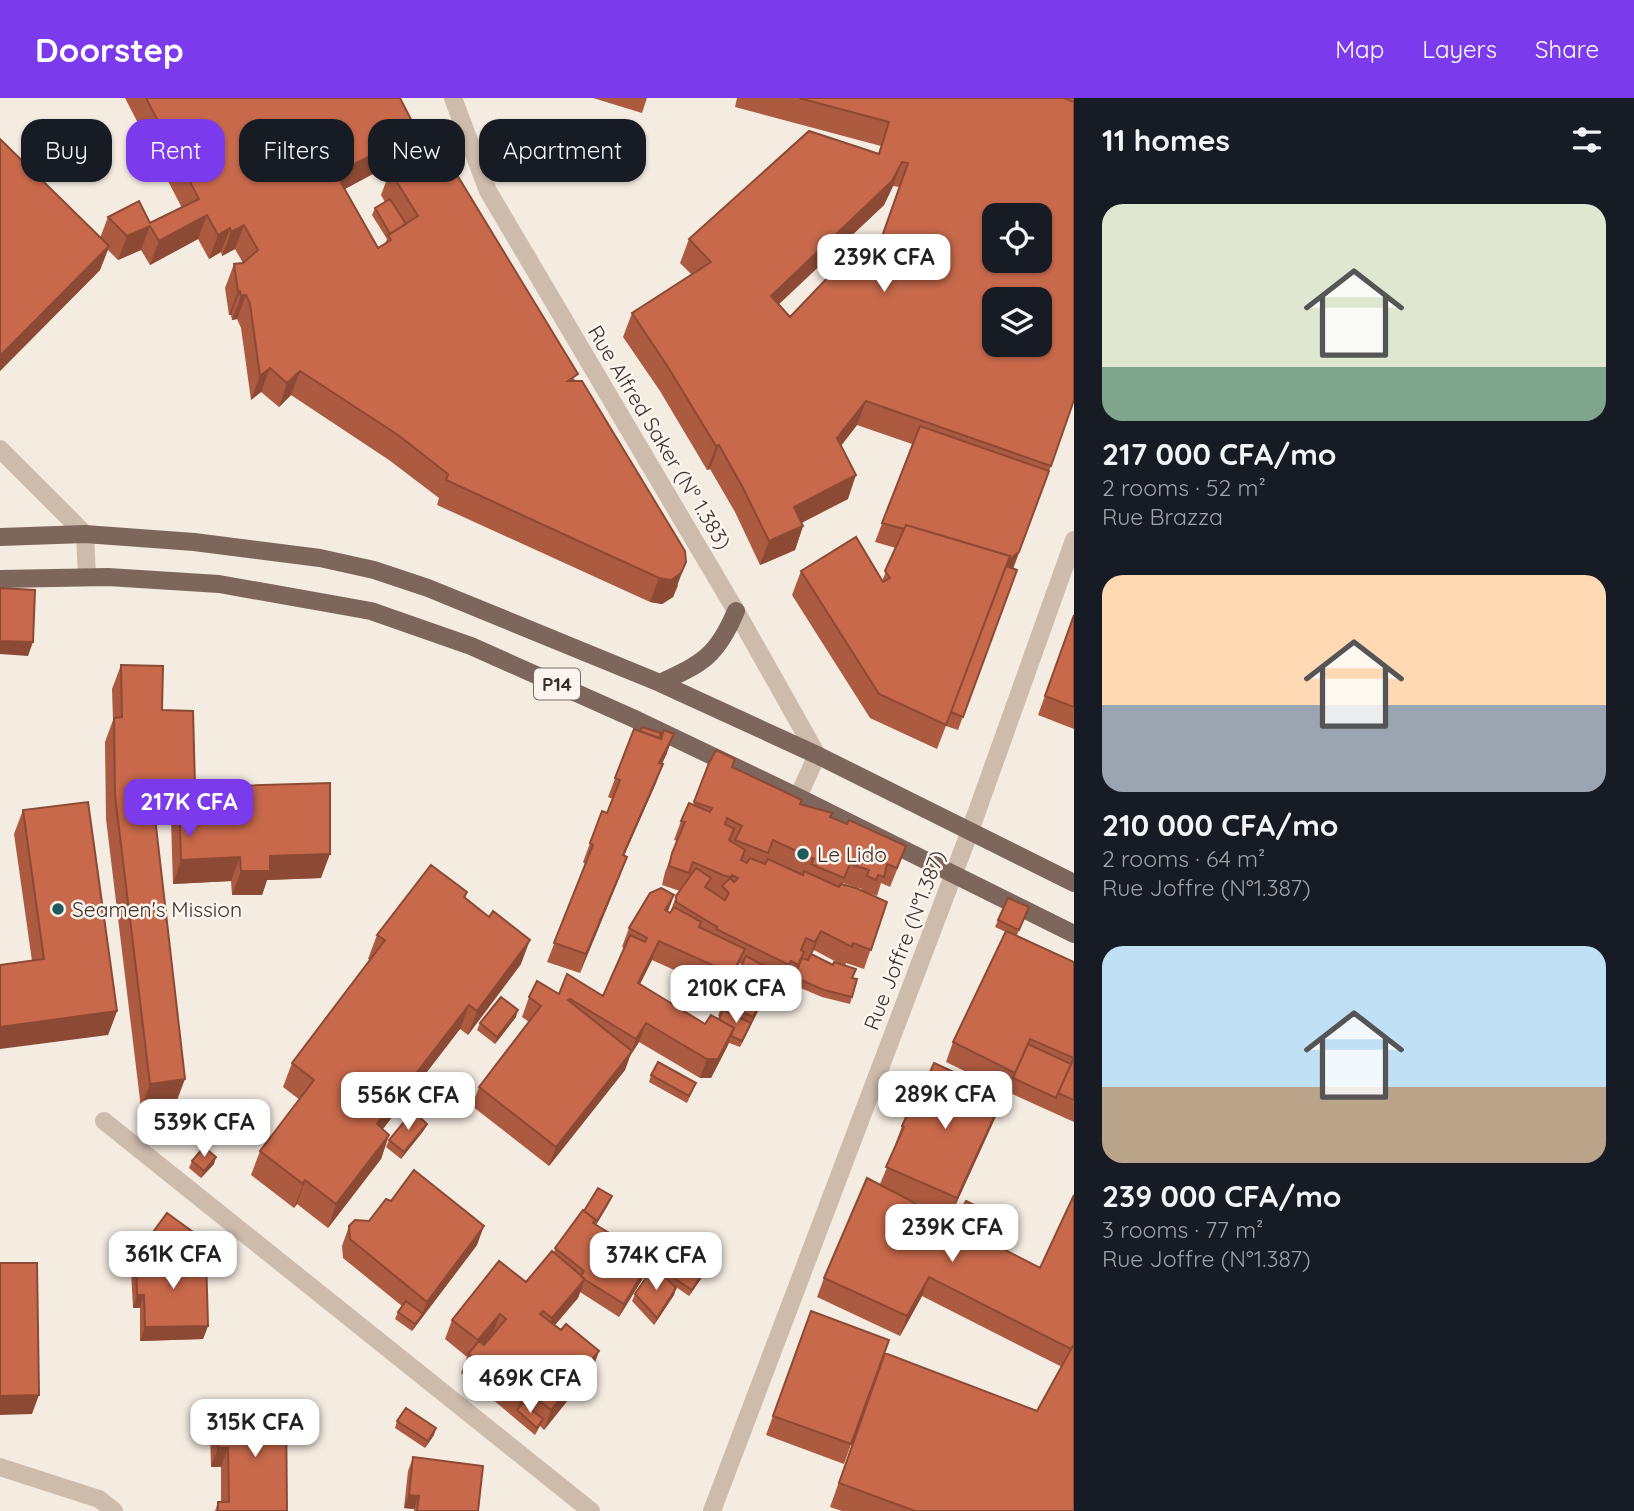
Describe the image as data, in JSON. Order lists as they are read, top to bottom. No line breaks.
{"streets":{"main road":["P14"],"street":["Rue Alfred Saker (N° 1.383)","Rue Joffre (N°1.387)"]},"crossings":[["Rue Alfred Saker (N° 1.383)","P14"],["P14","Rue Joffre (N°1.387)"]],"places":["Le Lido","Seamen's Mission"],"page":{"header":"Doorstep","nav":["Map","Layers","Share"],"heading":"11 homes","chip":["Buy","Rent","Filters","New","Apartment"],"list":[{"name":"217 000 CFA/mo","note":"2 rooms · 52 m² · Rue Brazza"},{"name":"210 000 CFA/mo","note":"2 rooms · 64 m² · Rue Joffre (N°1.387)"},{"name":"239 000 CFA/mo","note":"3 rooms · 77 m² · Rue Joffre (N°1.387)"}],"price":["239K CFA","217K CFA","210K CFA","289K CFA","556K CFA","539K CFA","239K CFA","361K CFA","374K CFA","469K CFA","315K CFA"]}}
